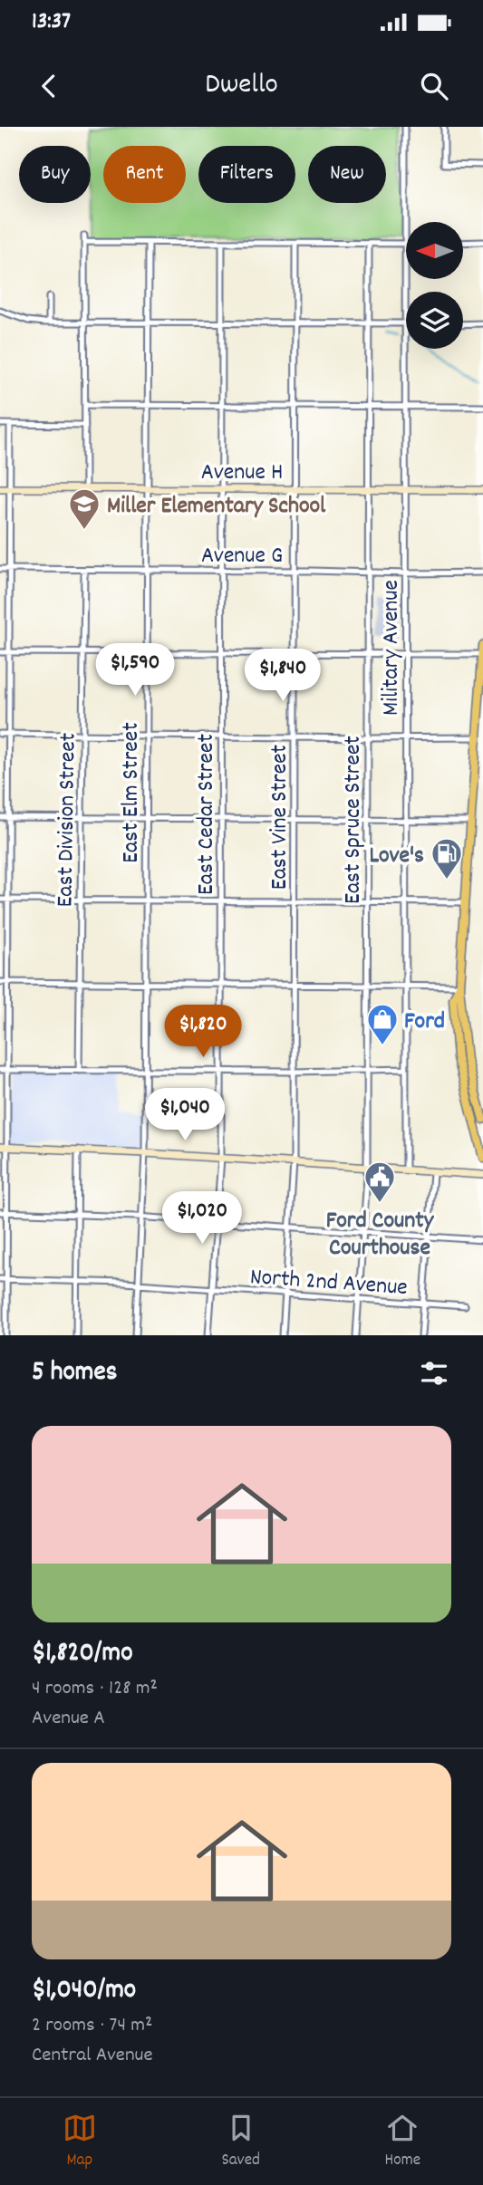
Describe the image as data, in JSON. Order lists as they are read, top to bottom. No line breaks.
{"streets":{"street":["Avenue H","Avenue G","Military Avenue","East Elm Street","East Cedar Street","East Vine Street","East Division Street","East Spruce Street","North 2nd Avenue"]},"crossings":[["Avenue H","Military Avenue"],["Avenue H","East Elm Street"],["Avenue H","East Cedar Street"],["Avenue H","East Vine Street"],["Avenue H","East Spruce Street"],["Avenue G","Military Avenue"],["Avenue G","East Elm Street"],["Avenue G","East Cedar Street"],["Avenue G","East Vine Street"],["Avenue G","East Division Street"],["Avenue G","East Spruce Street"],["East Elm Street","North 2nd Avenue"],["East Cedar Street","North 2nd Avenue"],["East Vine Street","North 2nd Avenue"],["East Spruce Street","North 2nd Avenue"]],"places":{"school or university":["Miller Elementary School"],"fuel station":["Love's"],"shop":["Ford"],"public building":["Ford County Courthouse"]},"north":"left","page":{"status":"13:37","header":"Dwello","chip":["Buy","Rent","Filters","New"],"price":["$1,590","$1,840","$1,820","$1,040","$1,020"],"heading":"5 homes","list":[{"name":"$1,820/mo","note":"4 rooms · 128 m² · Avenue A"},{"name":"$1,040/mo","note":"2 rooms · 74 m² · Central Avenue"}],"tabs":["Map","Saved","Home"]}}
